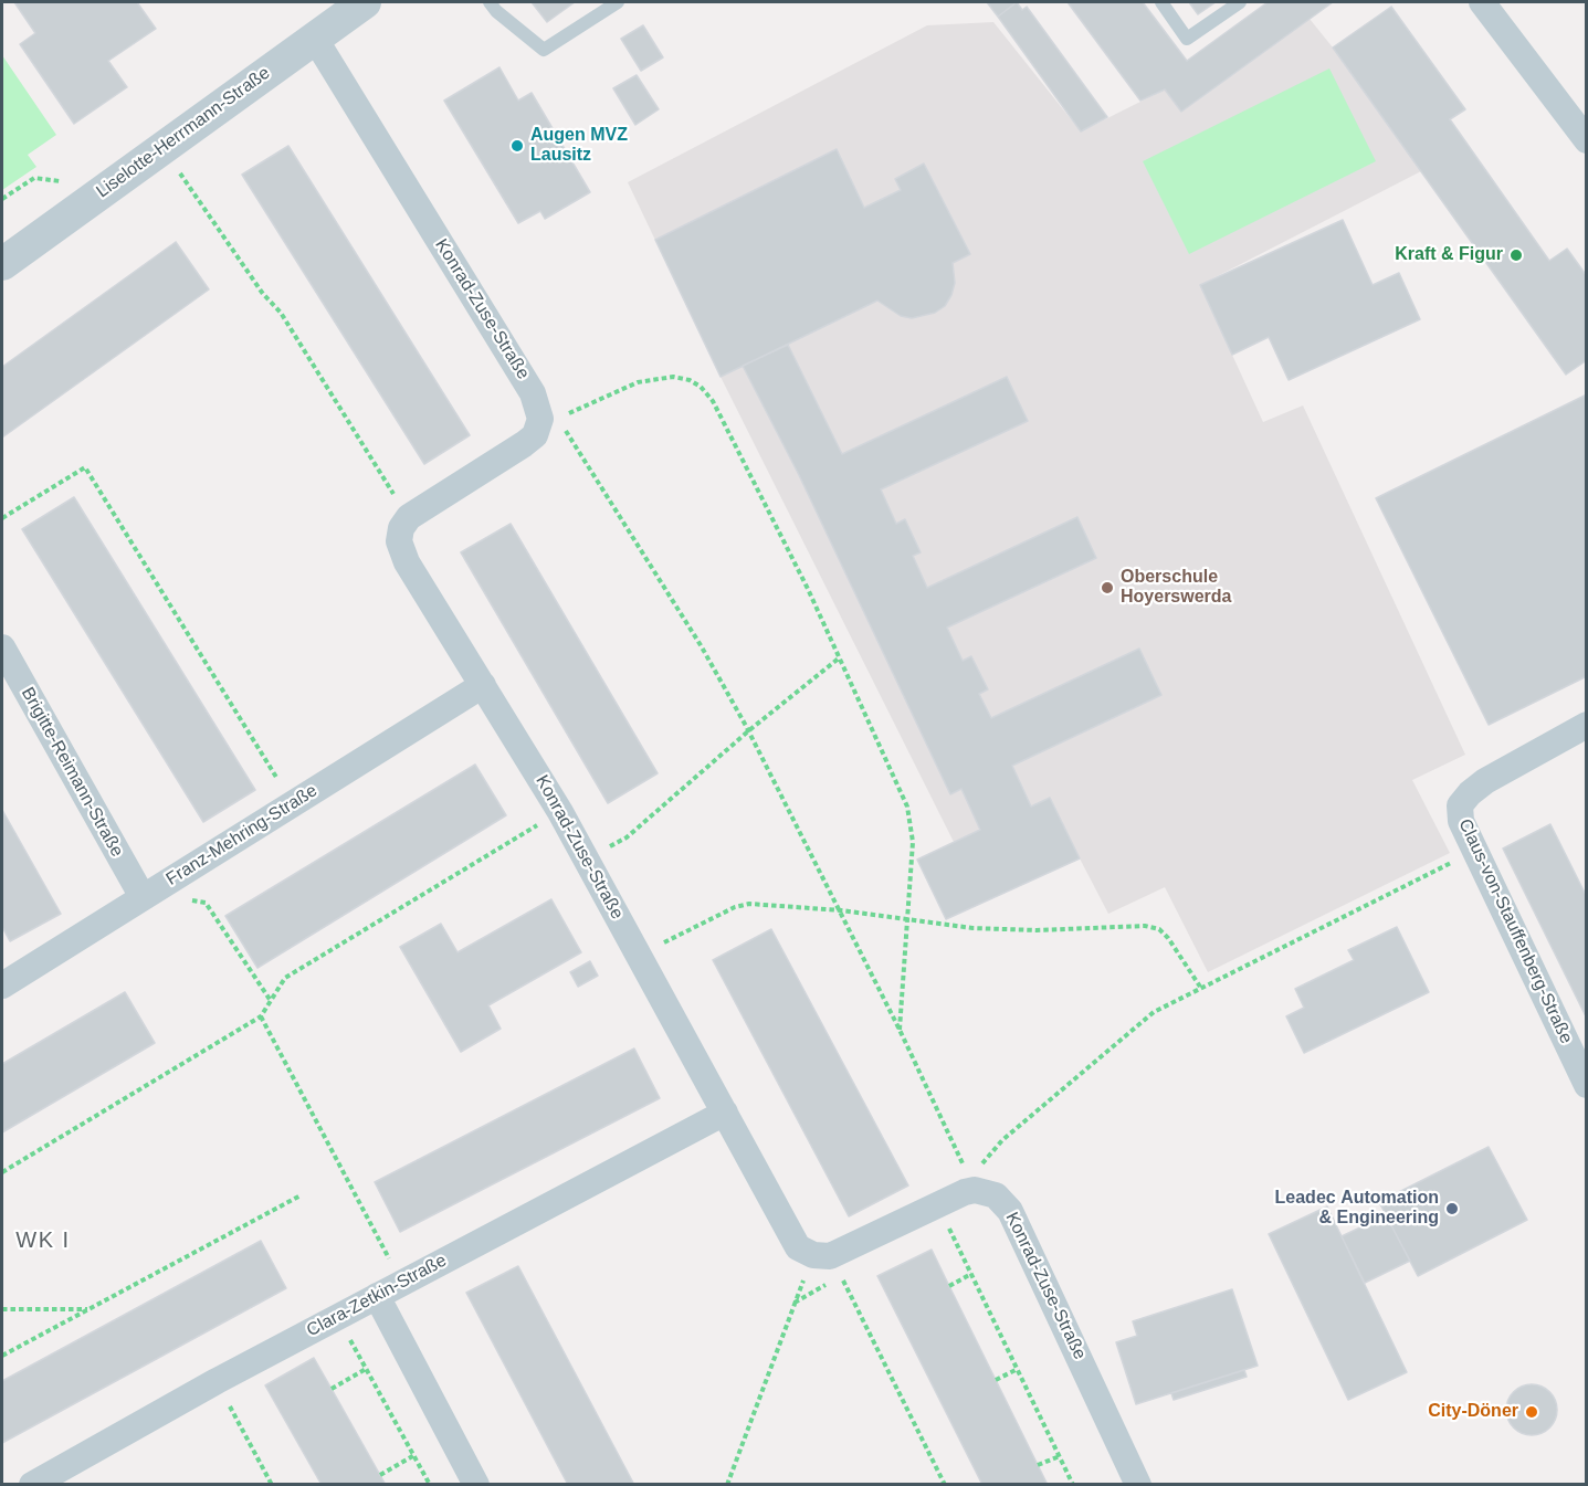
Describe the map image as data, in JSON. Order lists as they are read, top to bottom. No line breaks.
{"streets":{"street":["Liselotte-Herrmann-Straße","Konrad-Zuse-Straße","Brigitte-Reimann-Straße","Franz-Mehring-Straße","Claus-von-Stauffenberg-Straße","Clara-Zetkin-Straße"]},"crossings":[["Liselotte-Herrmann-Straße","Konrad-Zuse-Straße"],["Konrad-Zuse-Straße","Franz-Mehring-Straße"],["Konrad-Zuse-Straße","Clara-Zetkin-Straße"],["Brigitte-Reimann-Straße","Franz-Mehring-Straße"]],"districts":["WK I"],"places":["Augen MVZ Lausitz","Kraft & Figur","Oberschule Hoyerswerda","Leadec Automation & Engineering","City-Döner"]}
